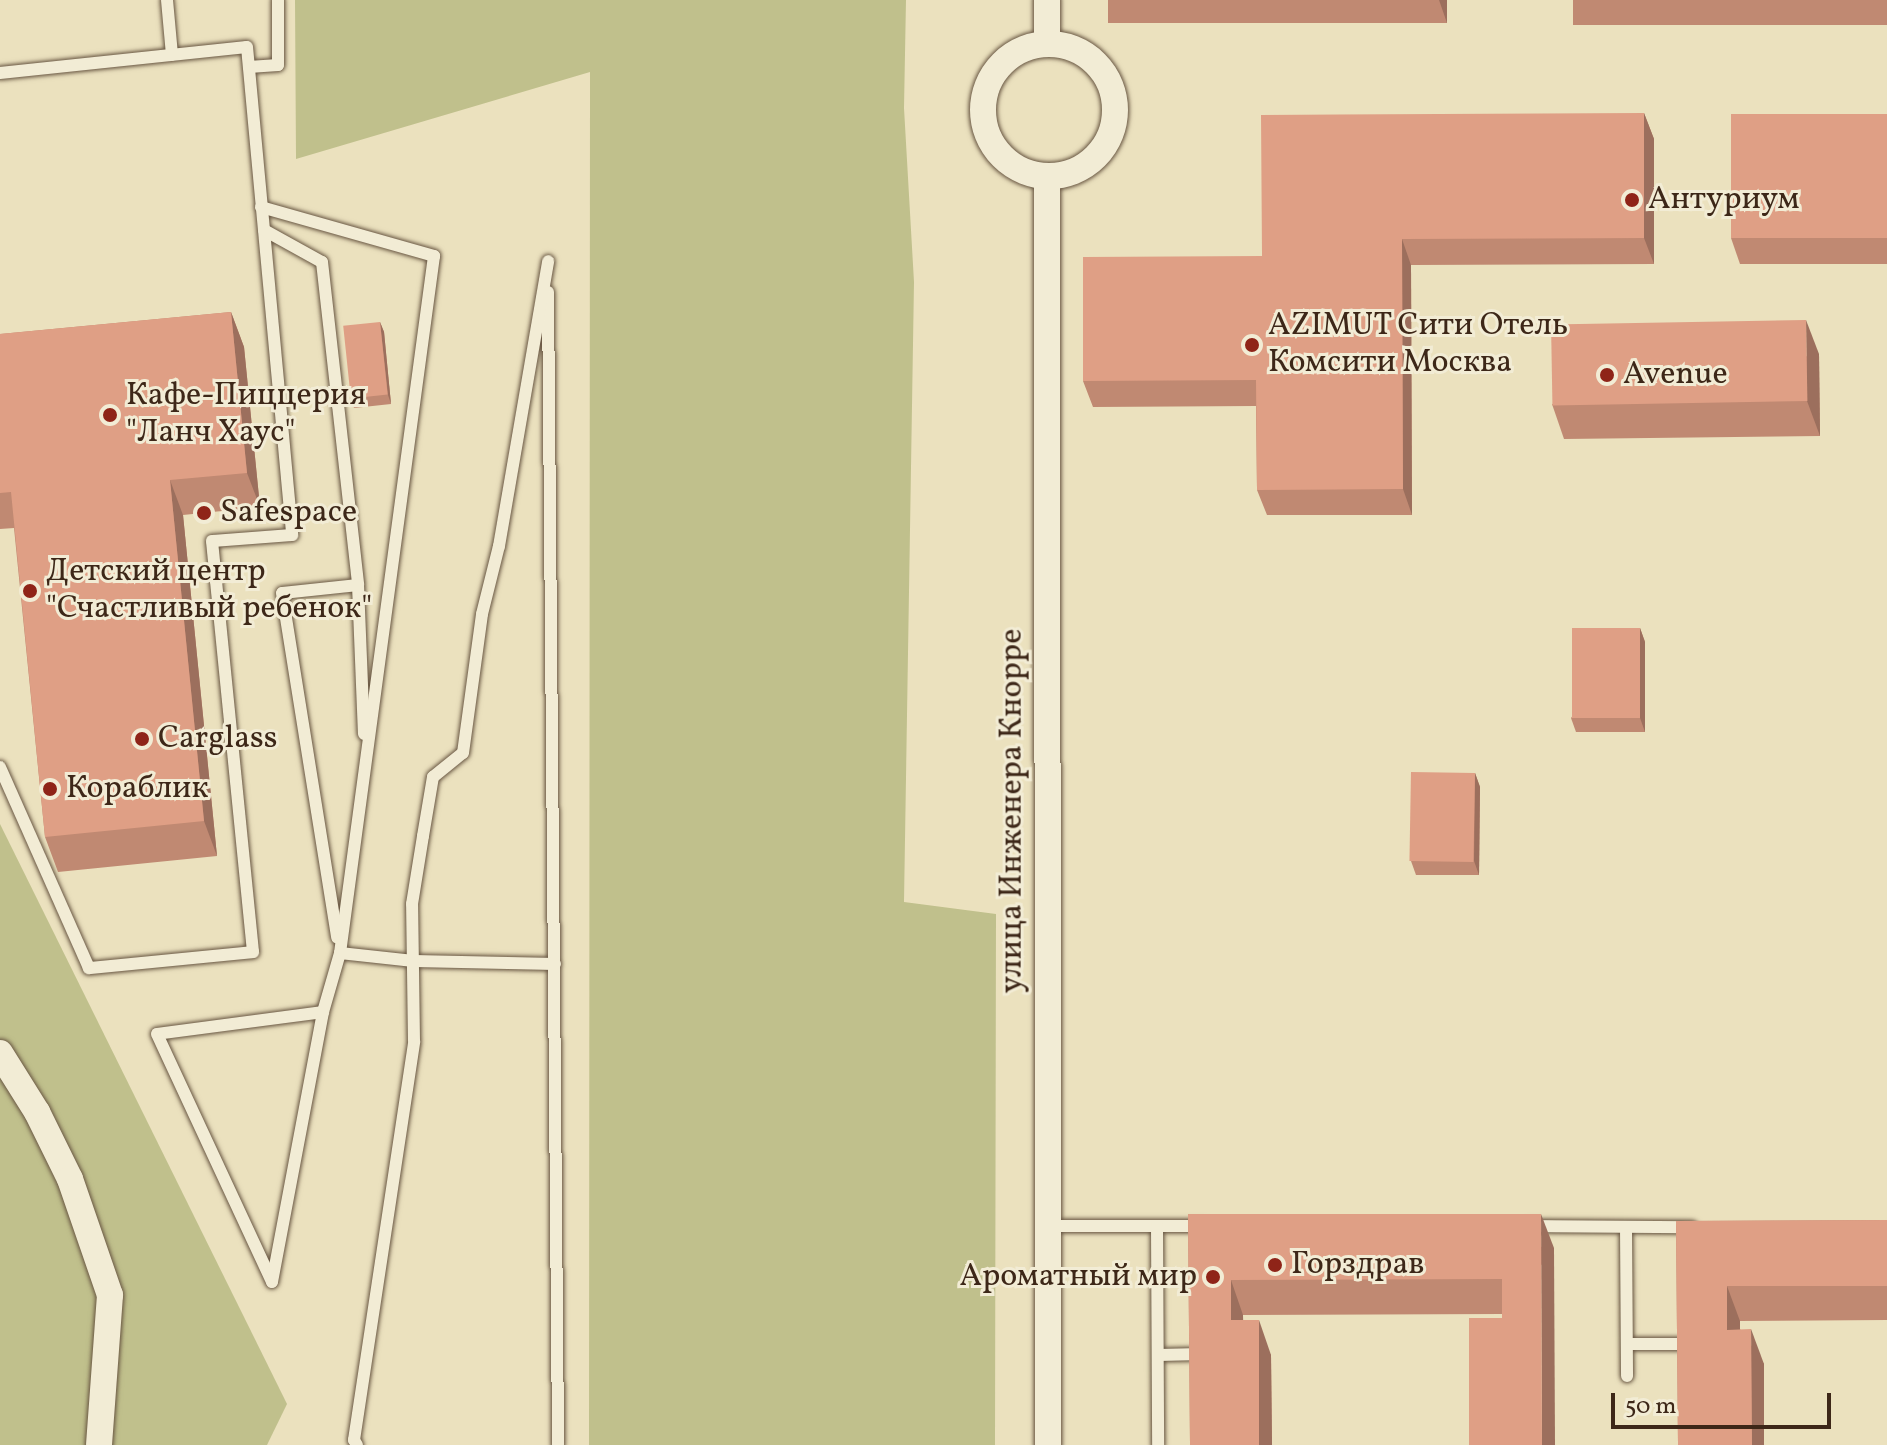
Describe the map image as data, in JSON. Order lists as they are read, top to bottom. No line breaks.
{"streets":{"street":["улица Инженера Кнорре"]},"places":["Антуриум","AZIMUT Сити Отель Комсити Москва","Avenue","Кафе-Пиццерия \"Ланч Хаус\"","Safespace","Детский центр \"Счастливый ребенок\"","Carglass","Кораблик","Горздрав","Ароматный мир"],"scale_bar":"50 m"}
